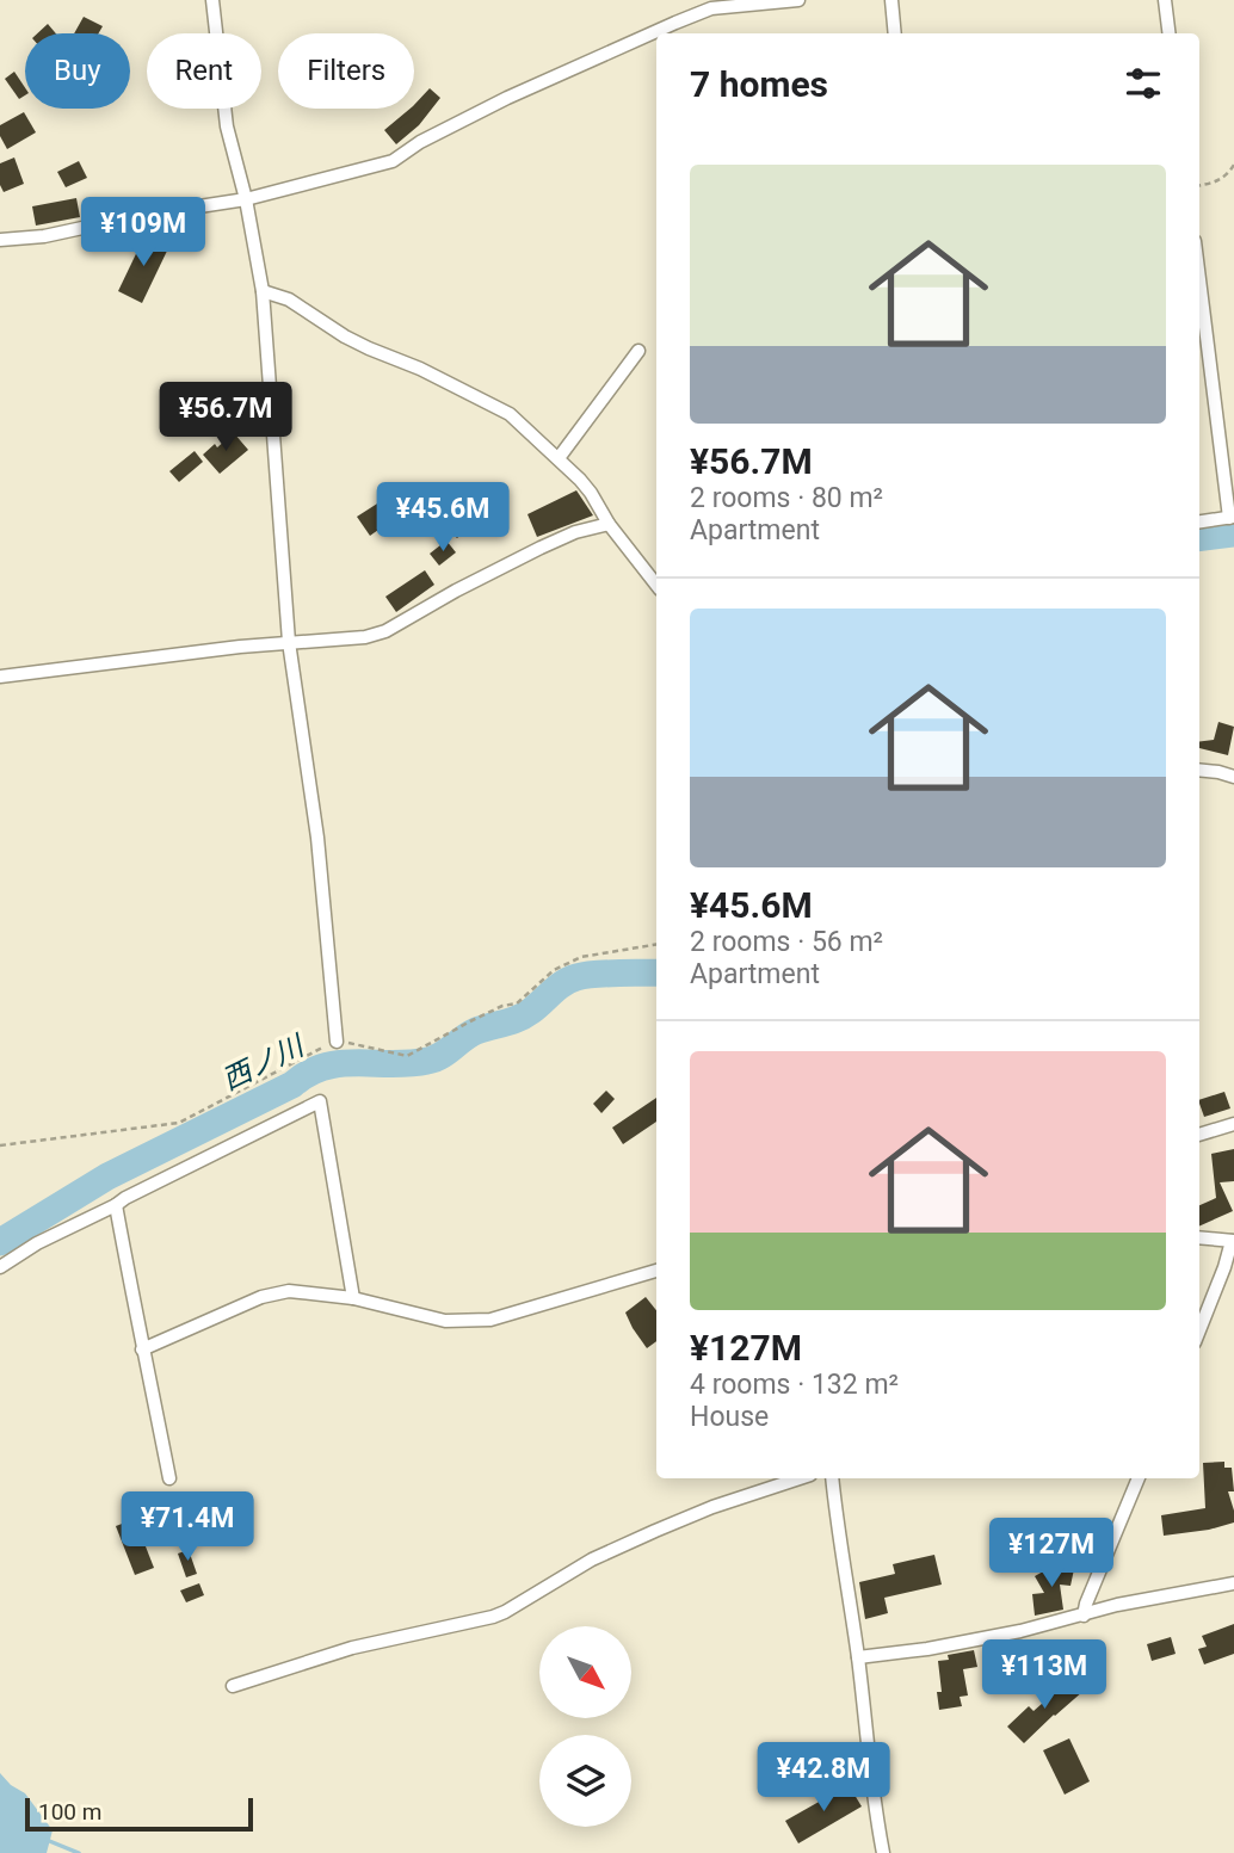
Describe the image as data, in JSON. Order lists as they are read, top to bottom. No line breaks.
{"water":["西ノ川"],"scale_bar":"100 m","north":"bottom right","page":{"chip":["Buy","Rent","Filters"],"heading":"7 homes","list":[{"name":"¥56.7M","note":"2 rooms · 80 m² · Apartment"},{"name":"¥45.6M","note":"2 rooms · 56 m² · Apartment"},{"name":"¥127M","note":"4 rooms · 132 m² · House"}],"price":["¥109M","¥56.7M","¥45.6M","¥71.4M","¥127M","¥113M","¥42.8M"],"scale":"100 m"}}
